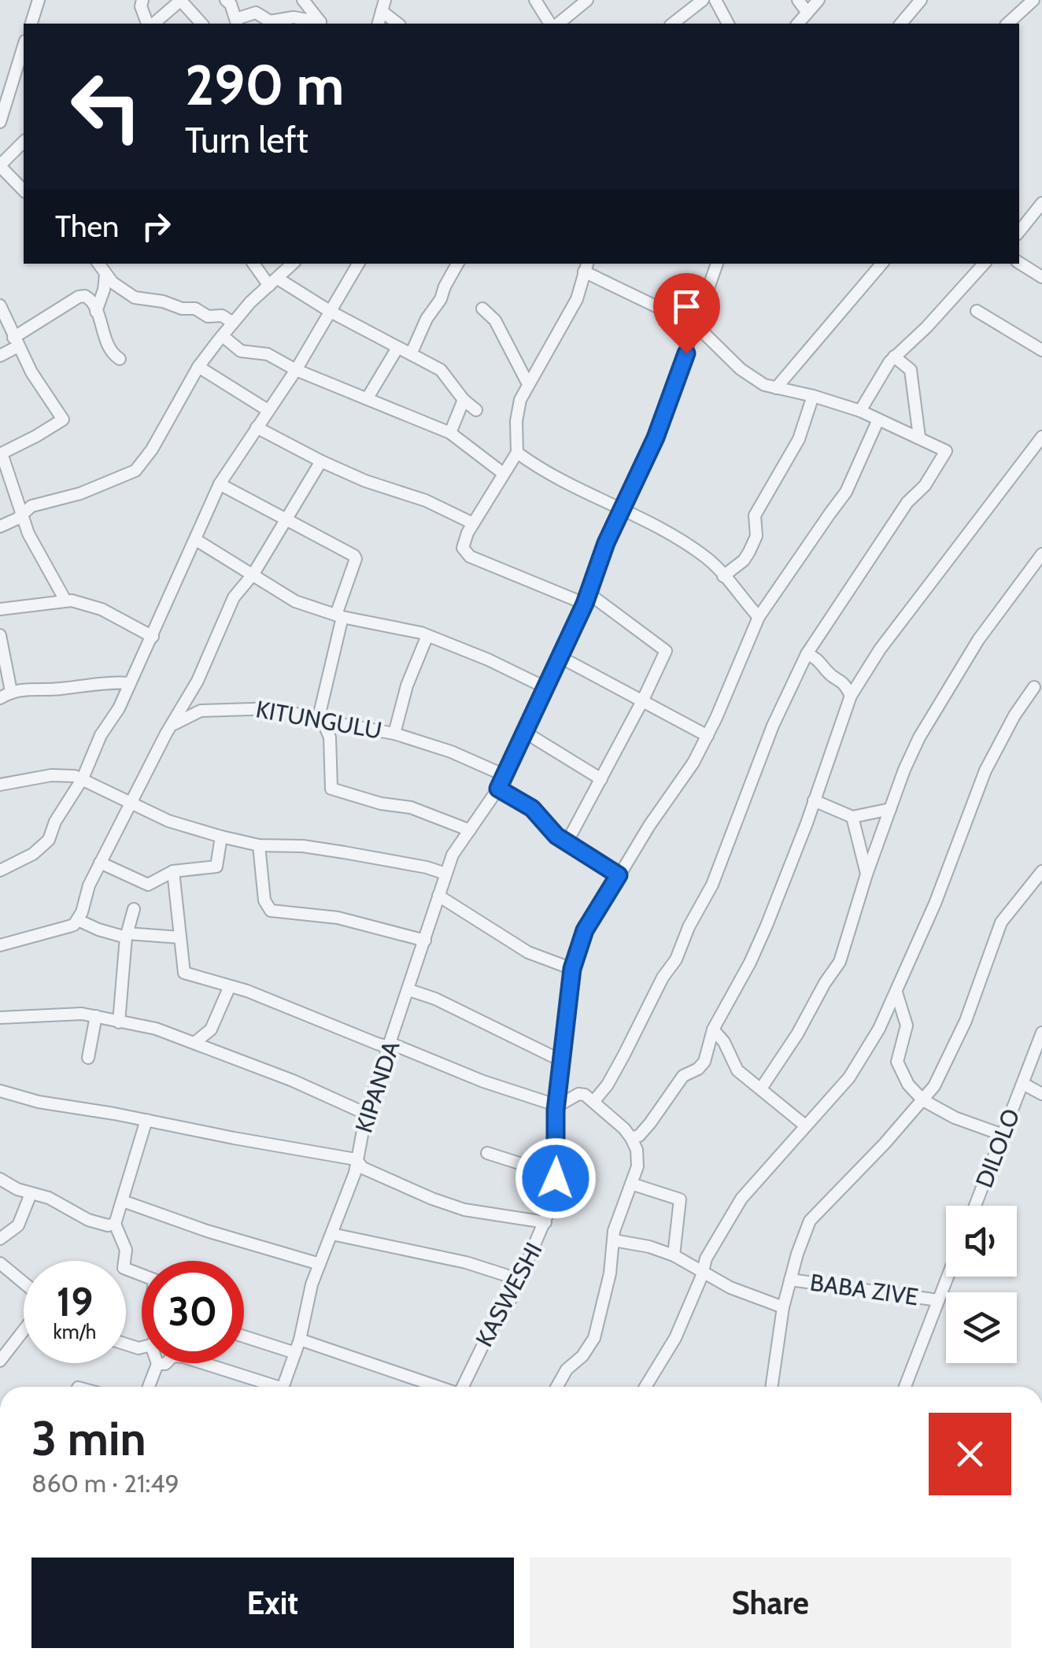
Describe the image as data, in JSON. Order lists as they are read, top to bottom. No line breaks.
{"streets":{"street":["KITUNGULU","KIPANDA","DILOLO","BABA ZIVE","KASWESHI"]},"crossings":[["KITUNGULU","KIPANDA"]],"page":{"turn":["290 m","Turn left"],"then":"Then","speed":"19 km/h","limit":"30","heading":["3 min","860 m · 21:49"],"buttons":["Exit","Share"]}}
